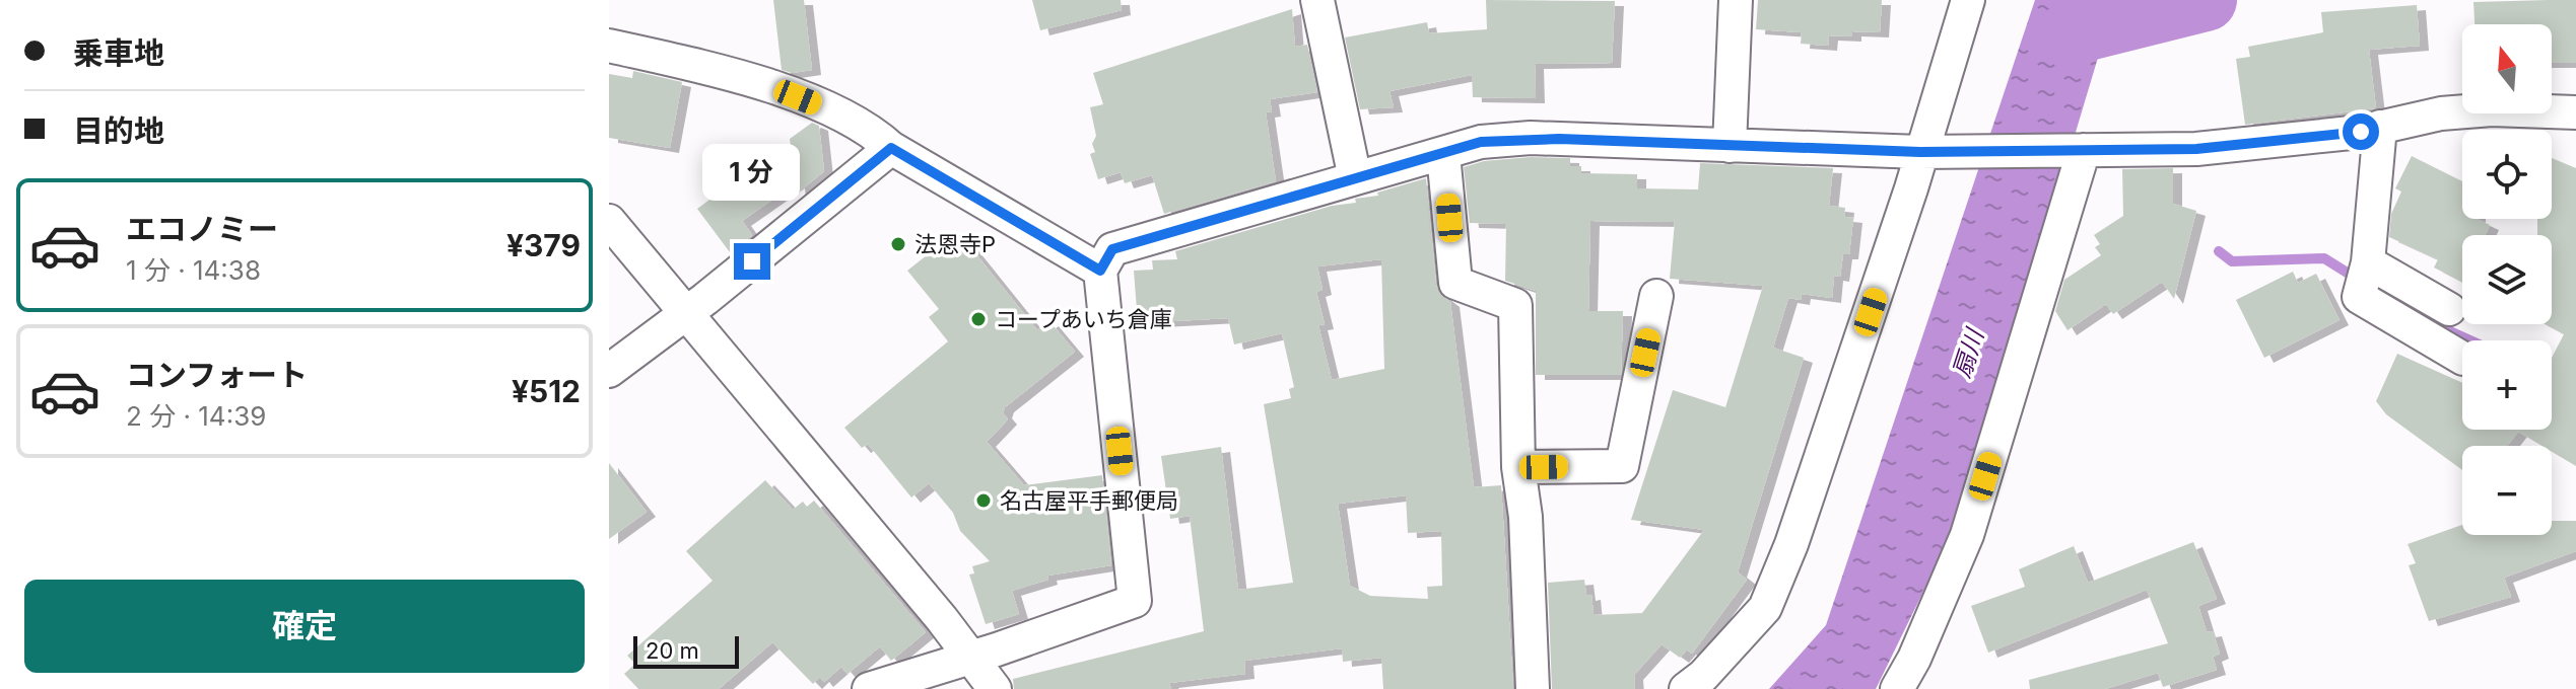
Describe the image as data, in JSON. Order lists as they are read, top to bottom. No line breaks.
{"water":["扇川"],"places":["法恩寺P","コープあいち倉庫","名古屋平手郵便局"],"scale_bar":"20 m","north":"top","page":{"banner":["乗車地","目的地"],"map_buttons":["+","−"],"bubble":"1 分","list":[{"name":"エコノミー","note":"1 分 · 14:38","value":"¥379"},{"name":"コンフォート","note":"2 分 · 14:39","value":"¥512"}],"buttons":"確定","scale":"20 m"}}
